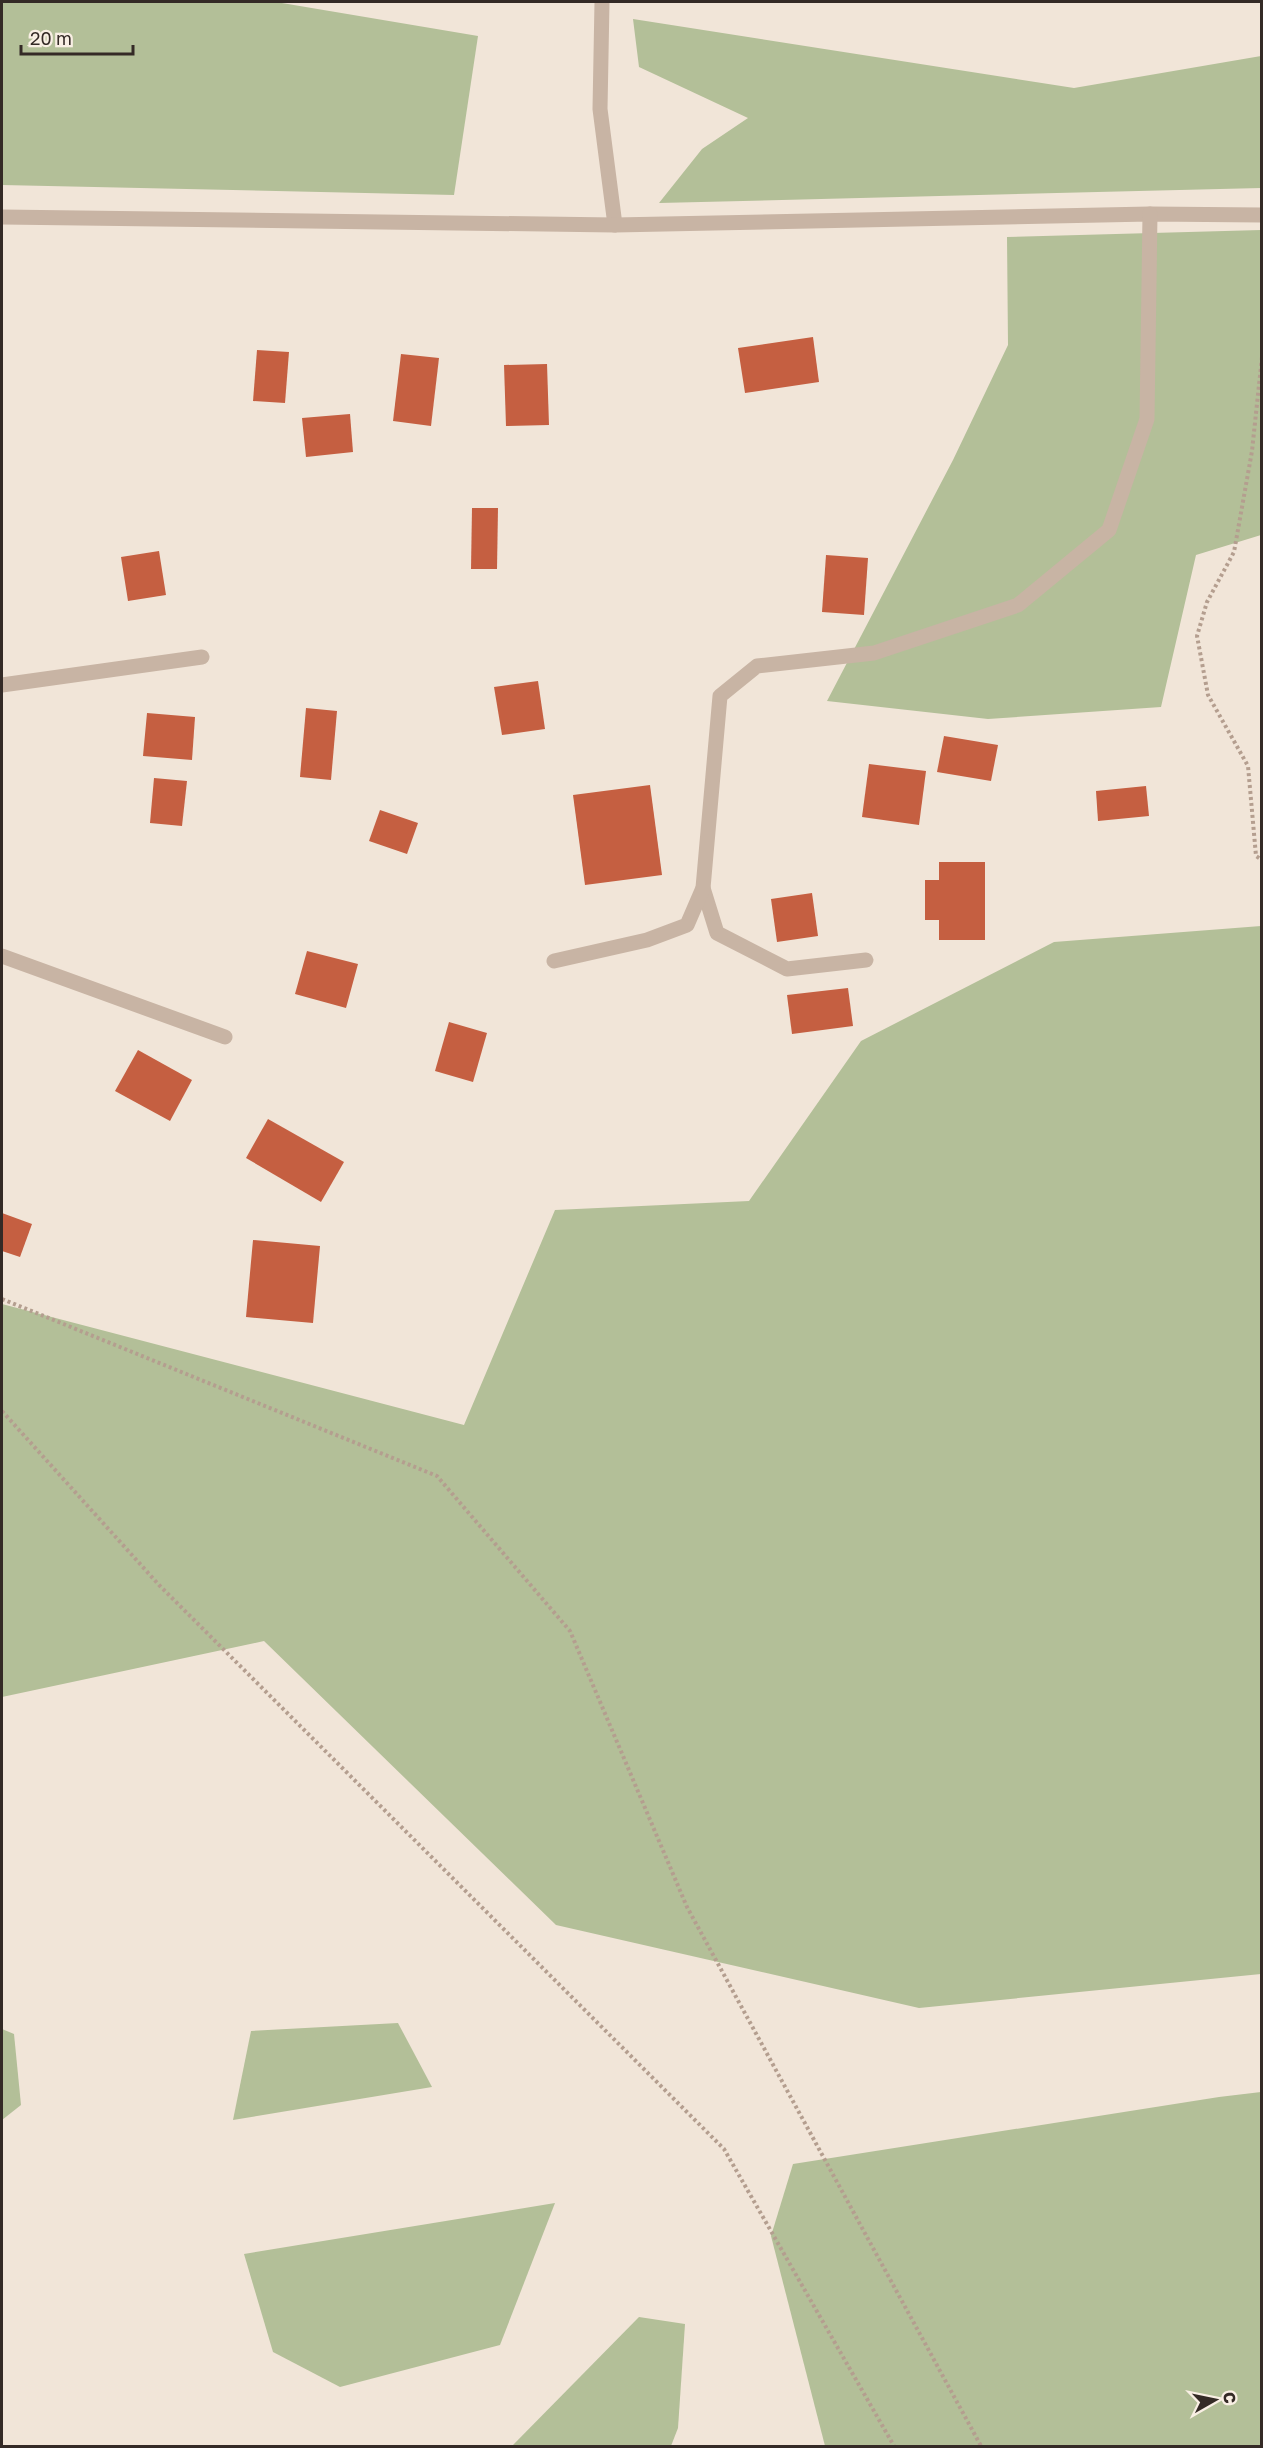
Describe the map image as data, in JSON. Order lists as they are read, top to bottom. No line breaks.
{"scale_bar":"20 m","north":"right"}
